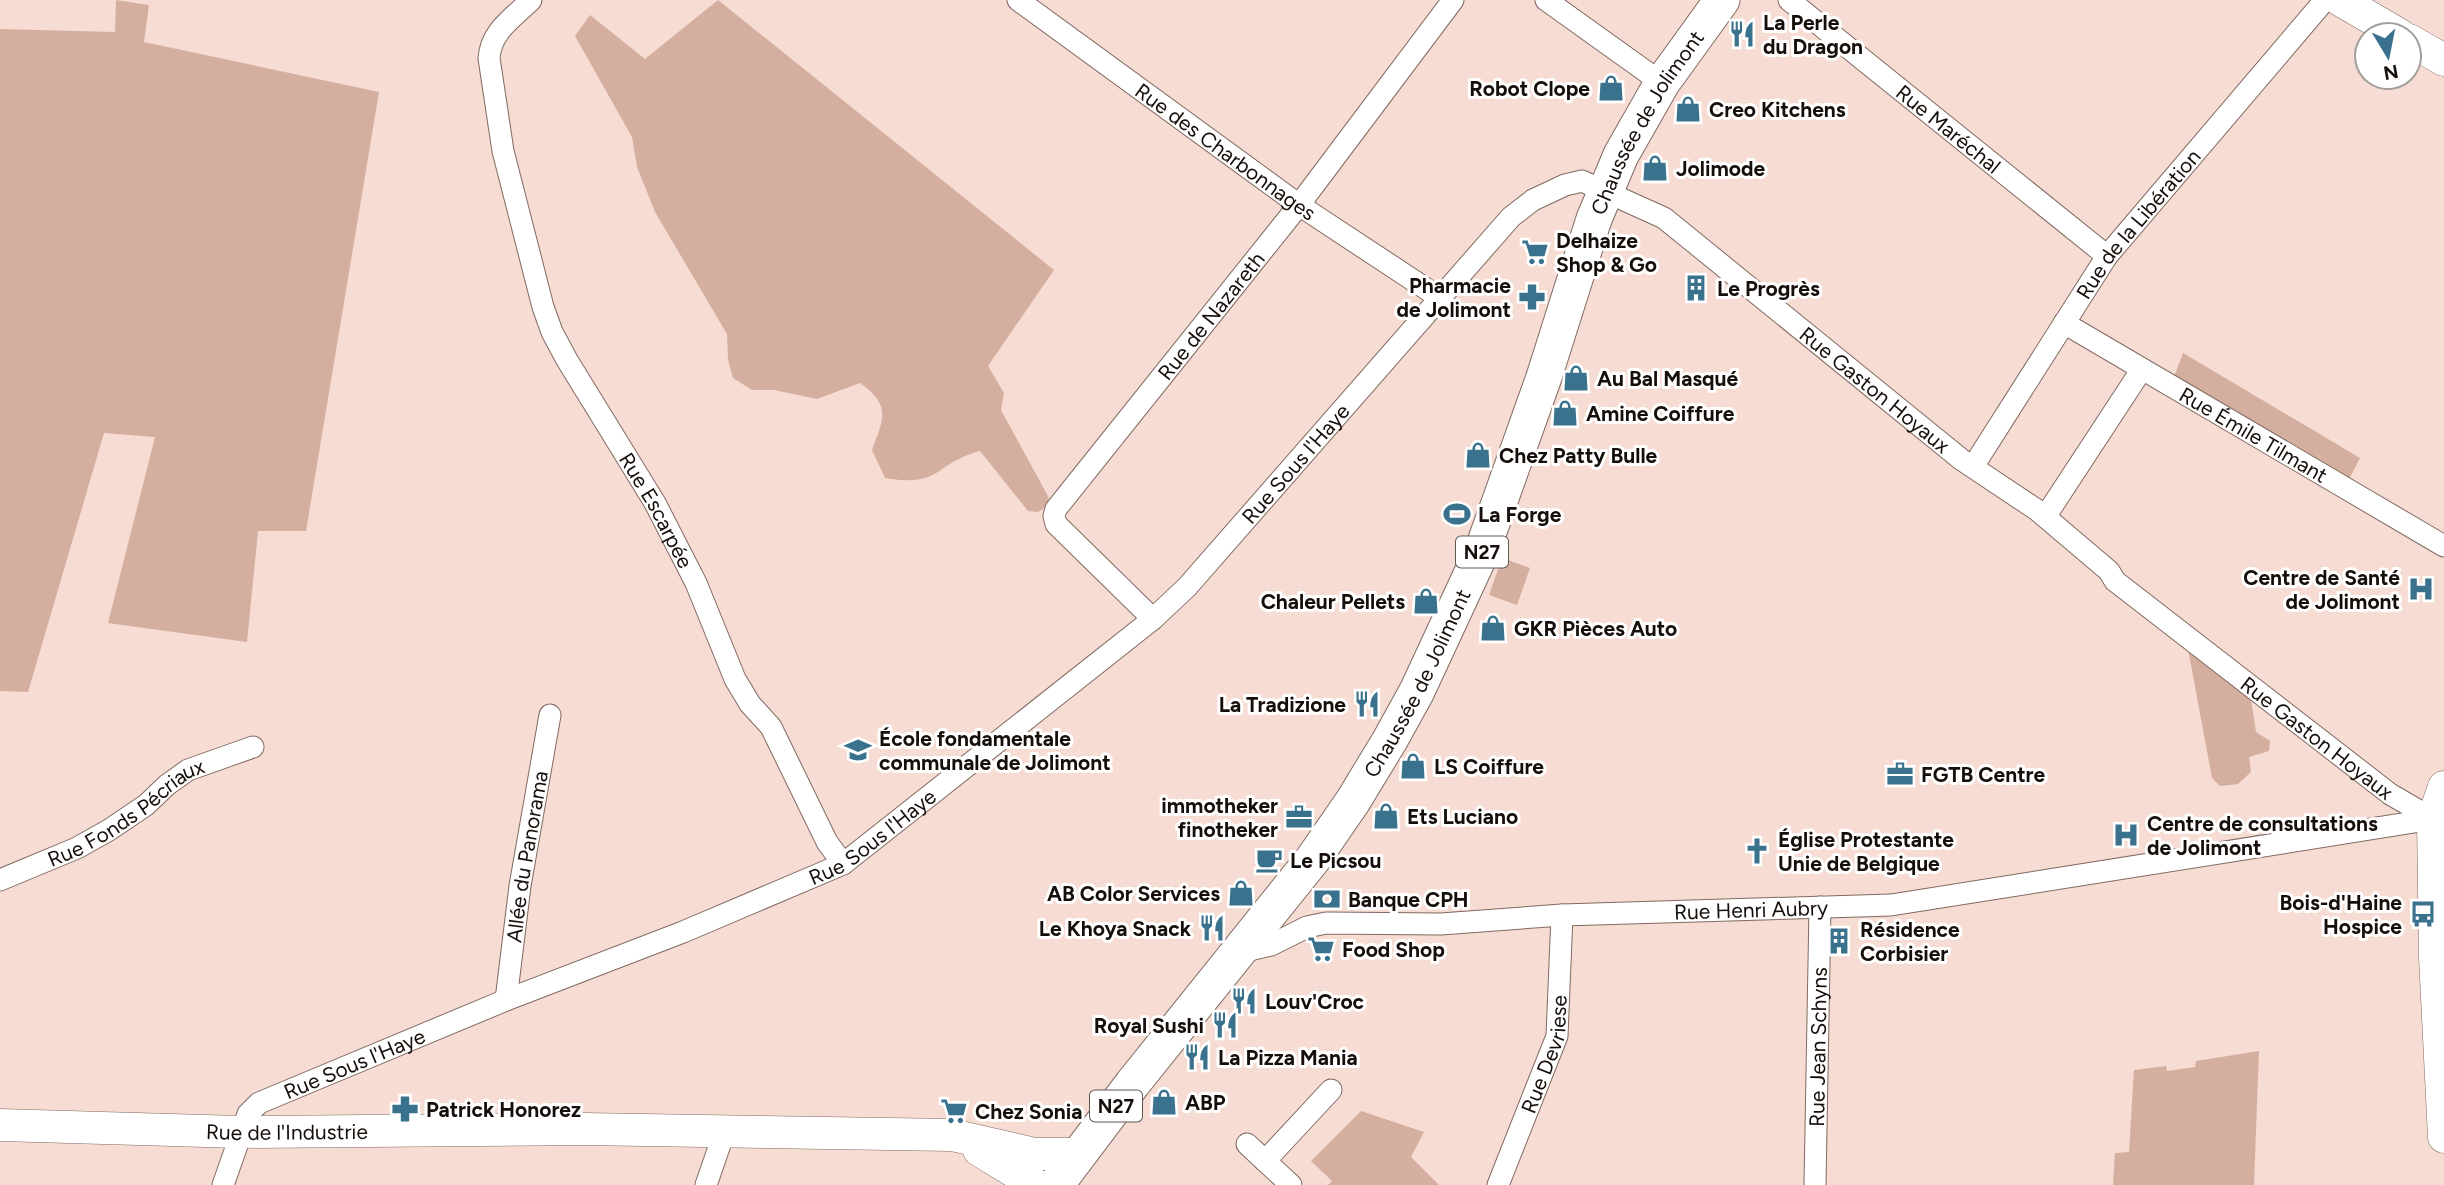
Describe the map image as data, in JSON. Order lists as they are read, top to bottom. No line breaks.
{"streets":{"main road":["Chaussée de Jolimont","N27"],"street":["Rue Maréchal","Rue des Charbonnages","Rue de la Libération","Rue de Nazareth","Rue Gaston Hoyaux","Rue Émile Tilmant","Rue Sous l'Haye","Rue Escarpée","Rue Fonds Pécriaux","Allée du Panorama","Rue Henri Aubry","Rue Jean Schyns","Rue Devriese","Rue de l'Industrie"]},"crossings":[["Chaussée de Jolimont","Rue Gaston Hoyaux"],["Chaussée de Jolimont","Rue Sous l'Haye"],["Chaussée de Jolimont","N27"],["Chaussée de Jolimont","Rue Henri Aubry"],["Chaussée de Jolimont","Rue de l'Industrie"],["Rue Maréchal","Rue de la Libération"],["Rue des Charbonnages","Rue de Nazareth"],["Rue des Charbonnages","Rue Sous l'Haye"],["Rue de la Libération","Rue Gaston Hoyaux"],["Rue de la Libération","Rue Émile Tilmant"],["Rue de Nazareth","Rue Sous l'Haye"],["Rue Gaston Hoyaux","Rue Sous l'Haye"],["Rue Gaston Hoyaux","Rue Henri Aubry"],["Rue Sous l'Haye","Rue Escarpée"],["Rue Sous l'Haye","Allée du Panorama"],["Rue Sous l'Haye","Rue de l'Industrie"],["N27","Rue de l'Industrie"],["Rue Henri Aubry","Rue Jean Schyns"],["Rue Henri Aubry","Rue Devriese"]],"places":{"restaurant":["La Perle du Dragon","La Tradizione","Le Khoya Snack","Louv'Croc","Royal Sushi","La Pizza Mania"],"shop":["Robot Clope","Creo Kitchens","Jolimode","Au Bal Masqué","Amine Coiffure","Chez Patty Bulle","Chaleur Pellets","GKR Pièces Auto","LS Coiffure","Ets Luciano","AB Color Services","ABP"],"supermarket":["Delhaize Shop & Go","Food Shop","Chez Sonia"],"building":["Le Progrès","Résidence Corbisier"],"pharmacy":["Pharmacie de Jolimont","Patrick Honorez"],"sports":["La Forge"],"hospital":["Centre de Santé de Jolimont","Centre de consultations de Jolimont"],"school or university":["École fondamentale communale de Jolimont"],"office":["FGTB Centre","immotheker finotheker"],"church":["Église Protestante Unie de Belgique"],"cafe":["Le Picsou"],"bank":["Banque CPH"],"bus stop":["Bois-d'Haine Hospice"]},"north":"bottom"}
